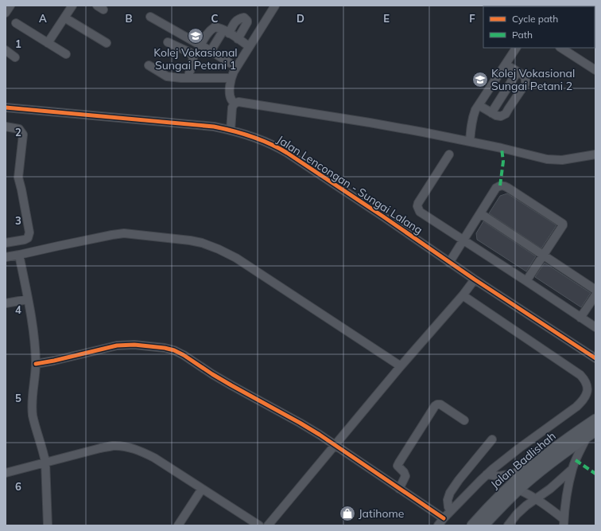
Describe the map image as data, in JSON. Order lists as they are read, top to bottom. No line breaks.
{"streets":{"main road":["Jalan Badlishah"],"street":["Jalan Lencongan - Sungai Lalang"]},"places":{"school or university":["Kolej Vokasional Sungai Petani 1","Kolej Vokasional Sungai Petani 2"],"shop":["Jatihome"]},"legend":["Cycle path","Path"],"grid":{"columns":["A","B","C","D","E","F"],"rows":["1","2","3","4","5","6"]}}
